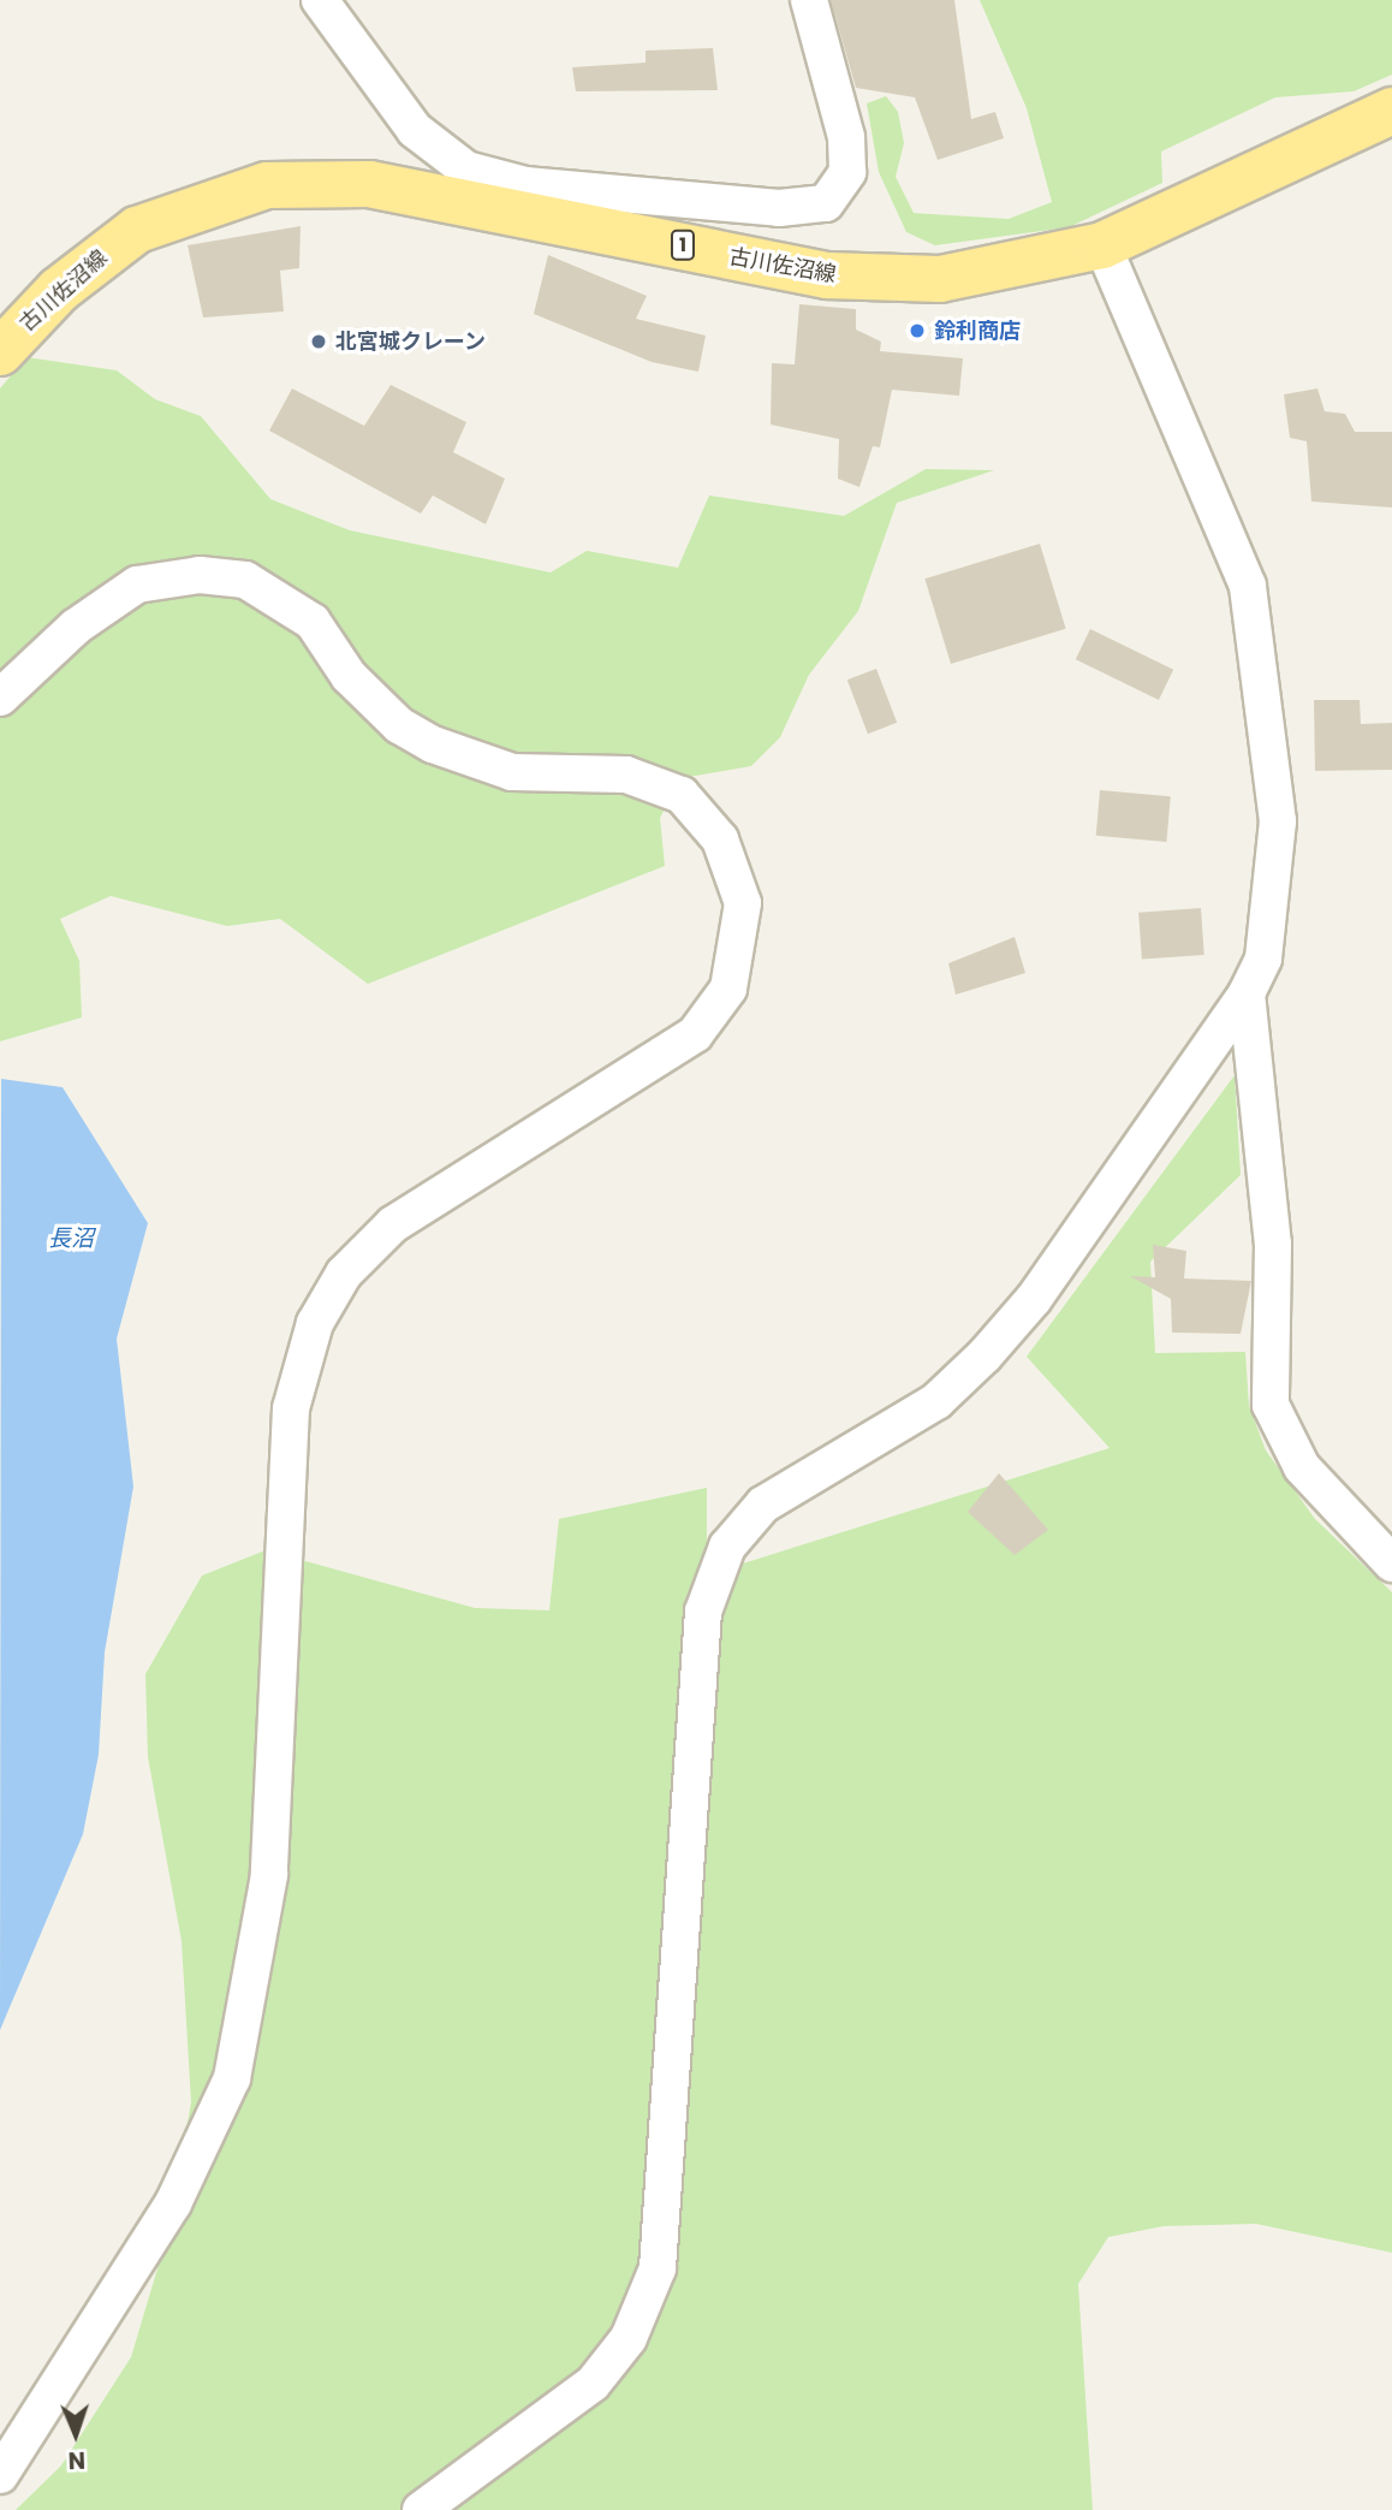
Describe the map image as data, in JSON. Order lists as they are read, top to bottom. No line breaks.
{"streets":{"main road":["1","古川佐沼線"]},"water":["長沼"],"places":["鈴利商店","北宮城クレーン"],"north":"bottom"}
